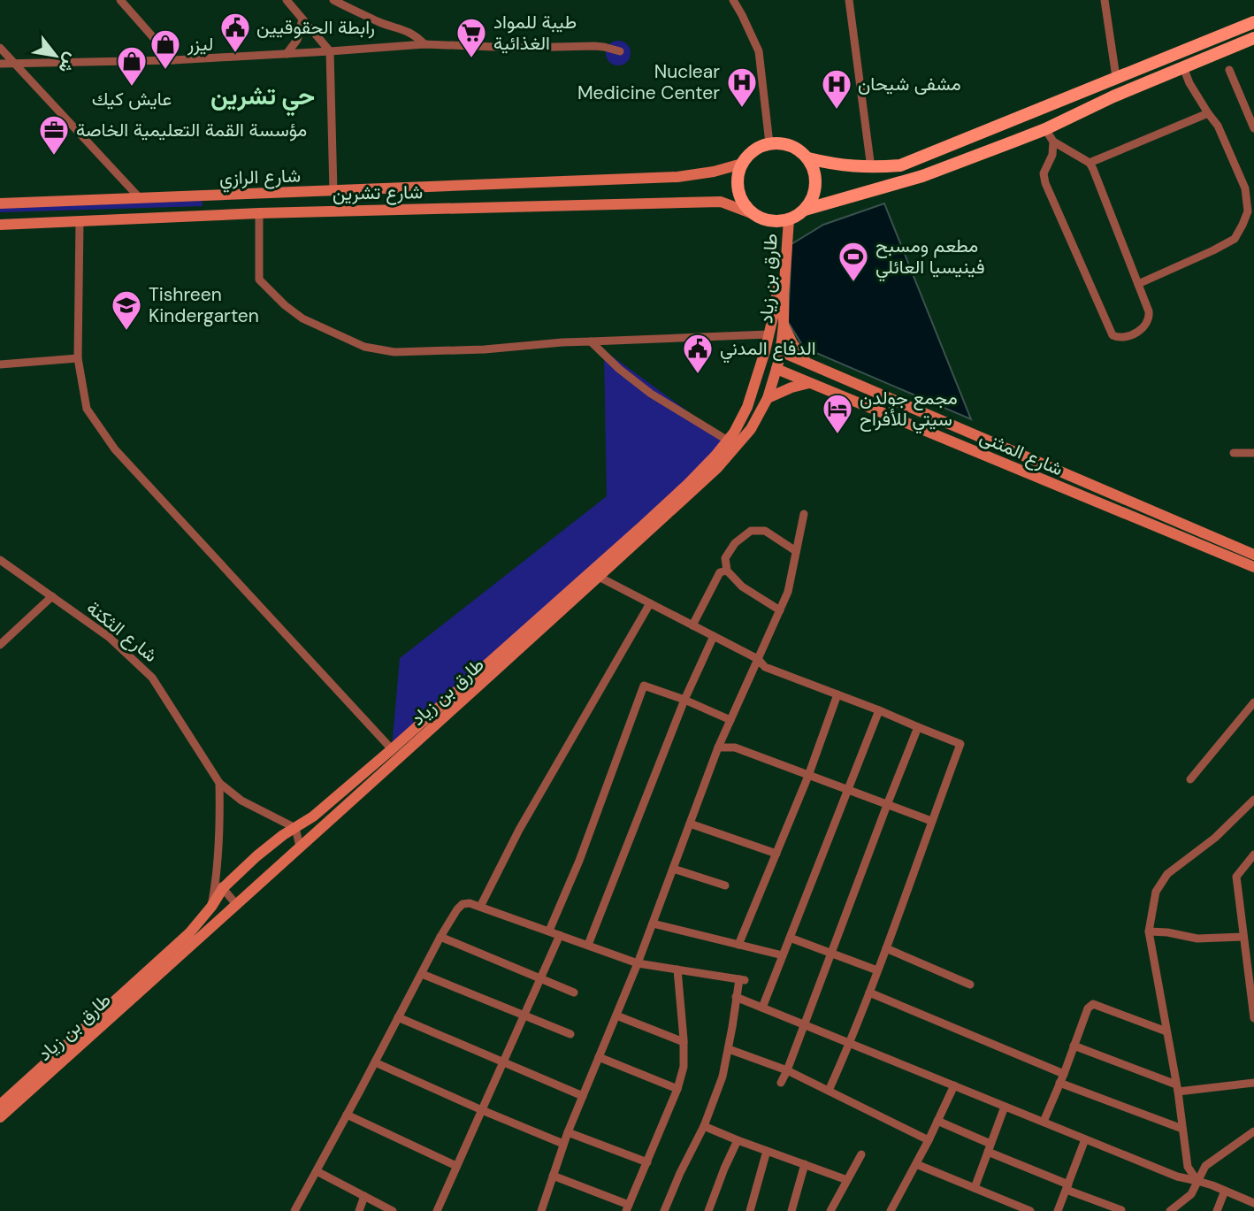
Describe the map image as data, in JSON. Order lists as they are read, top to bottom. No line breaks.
{"streets":{"main road":["شارع الرازي","شارع تشرين","طارق بن زياد","شارع المثنى"],"street":["شارع الثكنة"]},"crossings":[["شارع الرازي","شارع تشرين"],["شارع الرازي","طارق بن زياد"],["شارع تشرين","طارق بن زياد"],["طارق بن زياد","شارع المثنى"]],"districts":["حي تشرين"],"places":{"public building":["رابطة الحقوقيين","الدفاع المدني"],"supermarket":["طيبة للمواد الغذائية"],"shop":["ليزر","عايش كيك"],"hospital":["Nuclear Medicine Center","مشفى شيحان"],"office":["مؤسسة القمة التعليمية الخاصة"],"sports":["مطعم ومسبح فينيسيا العائلي"],"school or university":["Tishreen Kindergarten"],"hotel":["مجمع جولدن سيتي للأفراح"]},"north":"bottom right"}
